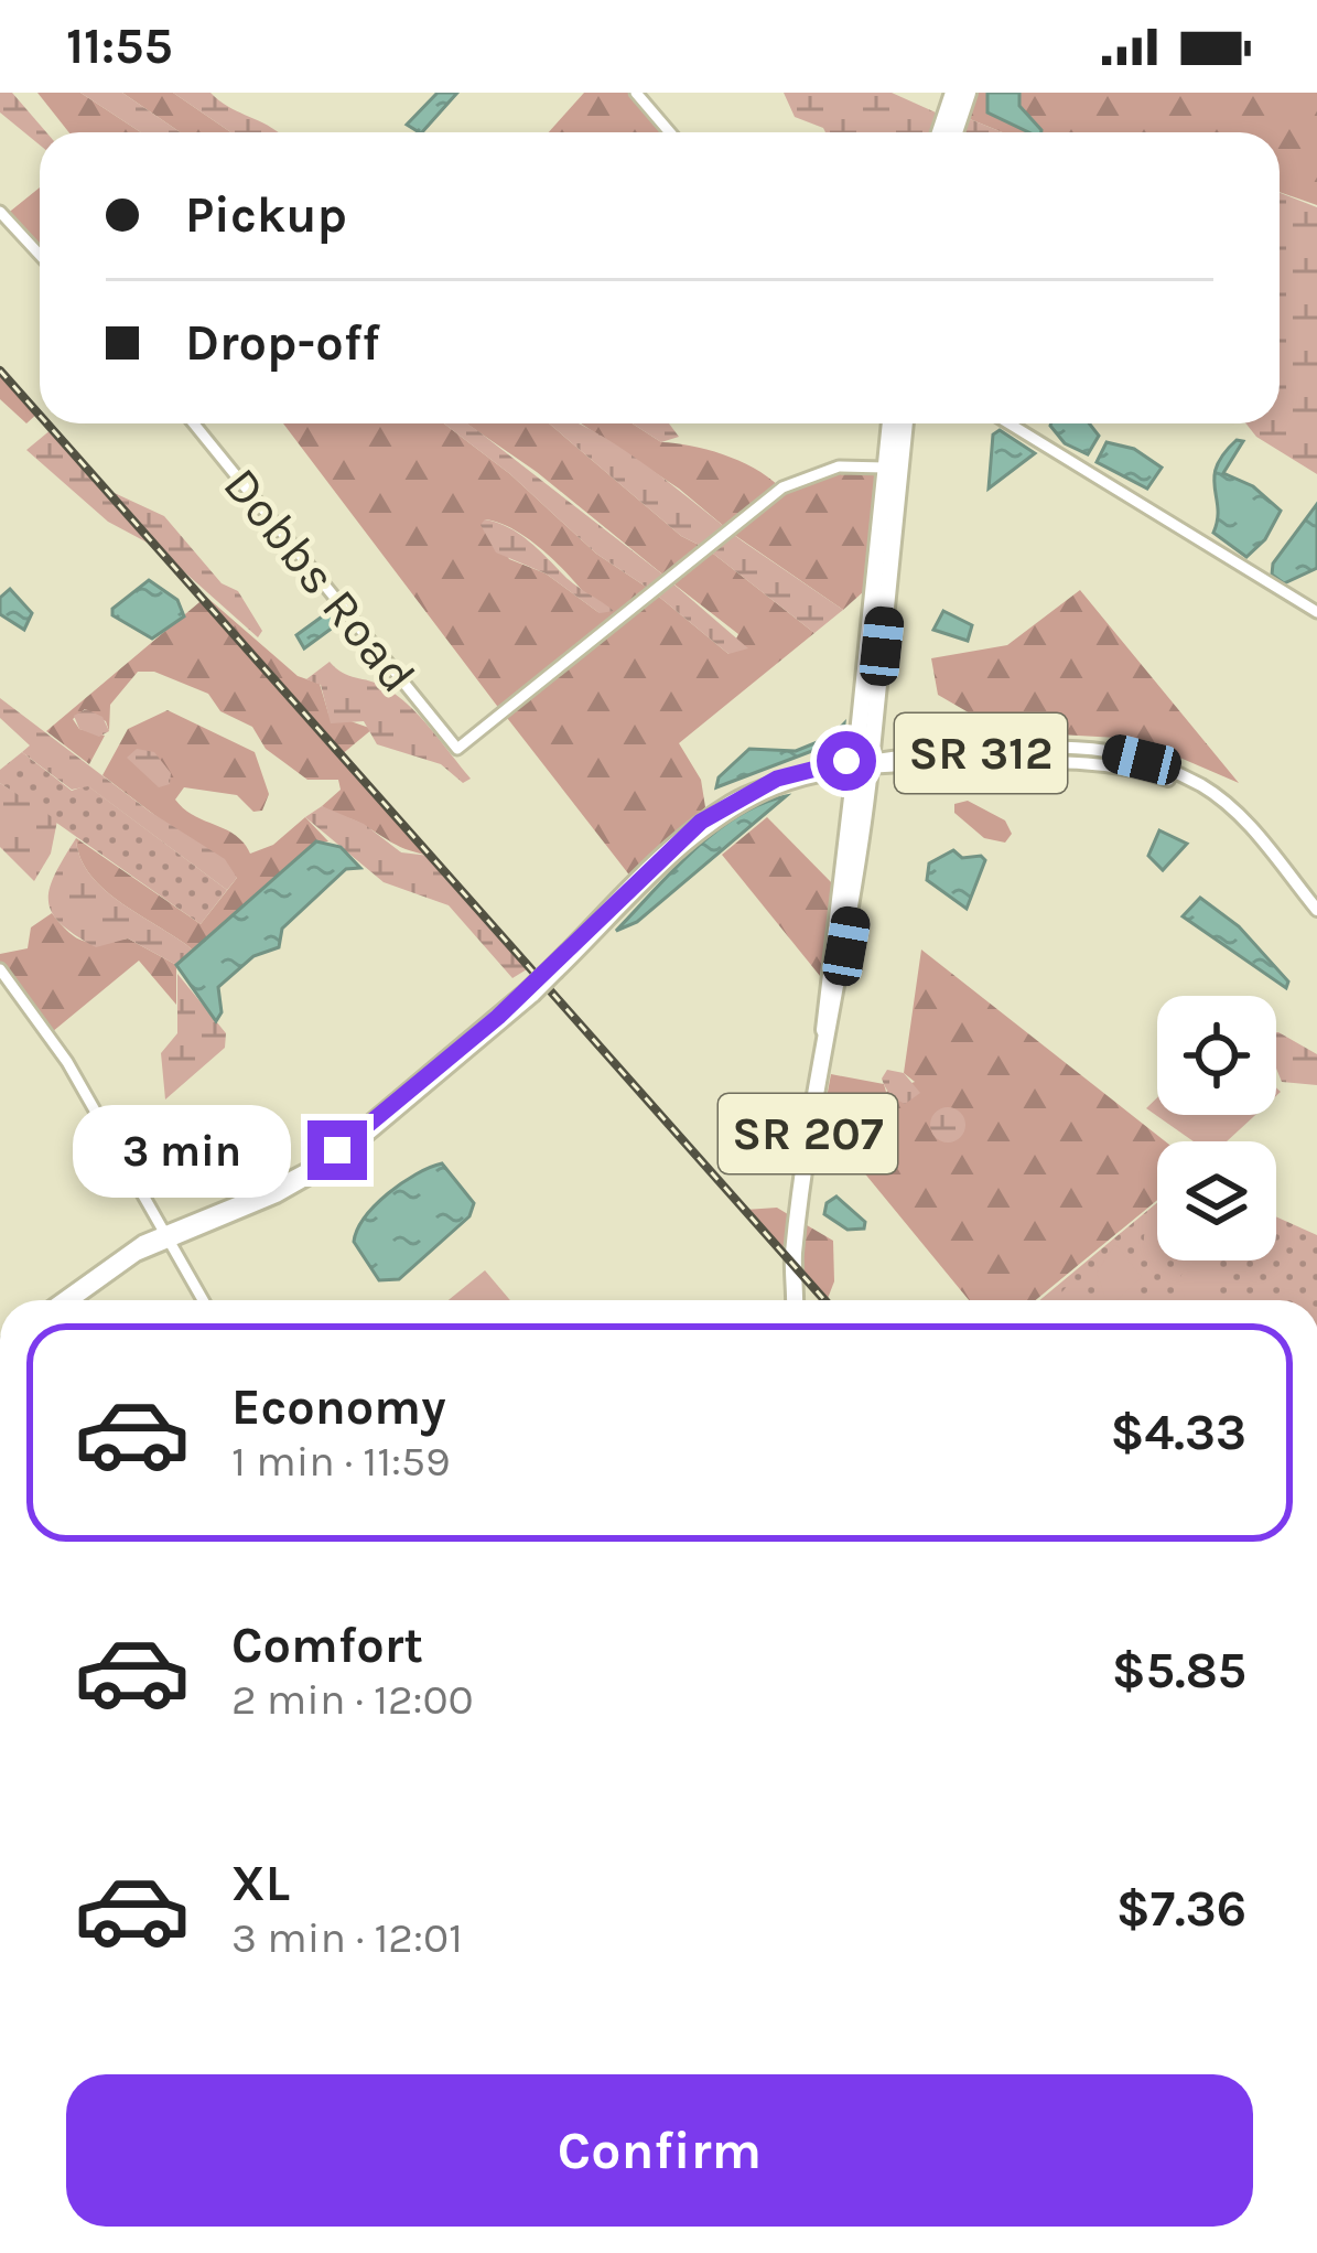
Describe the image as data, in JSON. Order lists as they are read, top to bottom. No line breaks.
{"streets":{"highway":["SR 207"],"main road":["SR 312"],"street":["Dobbs Road"]},"crossings":[["SR 312","SR 207"]],"page":{"status":"11:55","banner":["Pickup","Drop-off"],"bubble":"3 min","list":[{"name":"Economy","note":"1 min · 11:59","value":"$4.33"},{"name":"Comfort","note":"2 min · 12:00","value":"$5.85"},{"name":"XL","note":"3 min · 12:01","value":"$7.36"}],"buttons":"Confirm"}}
